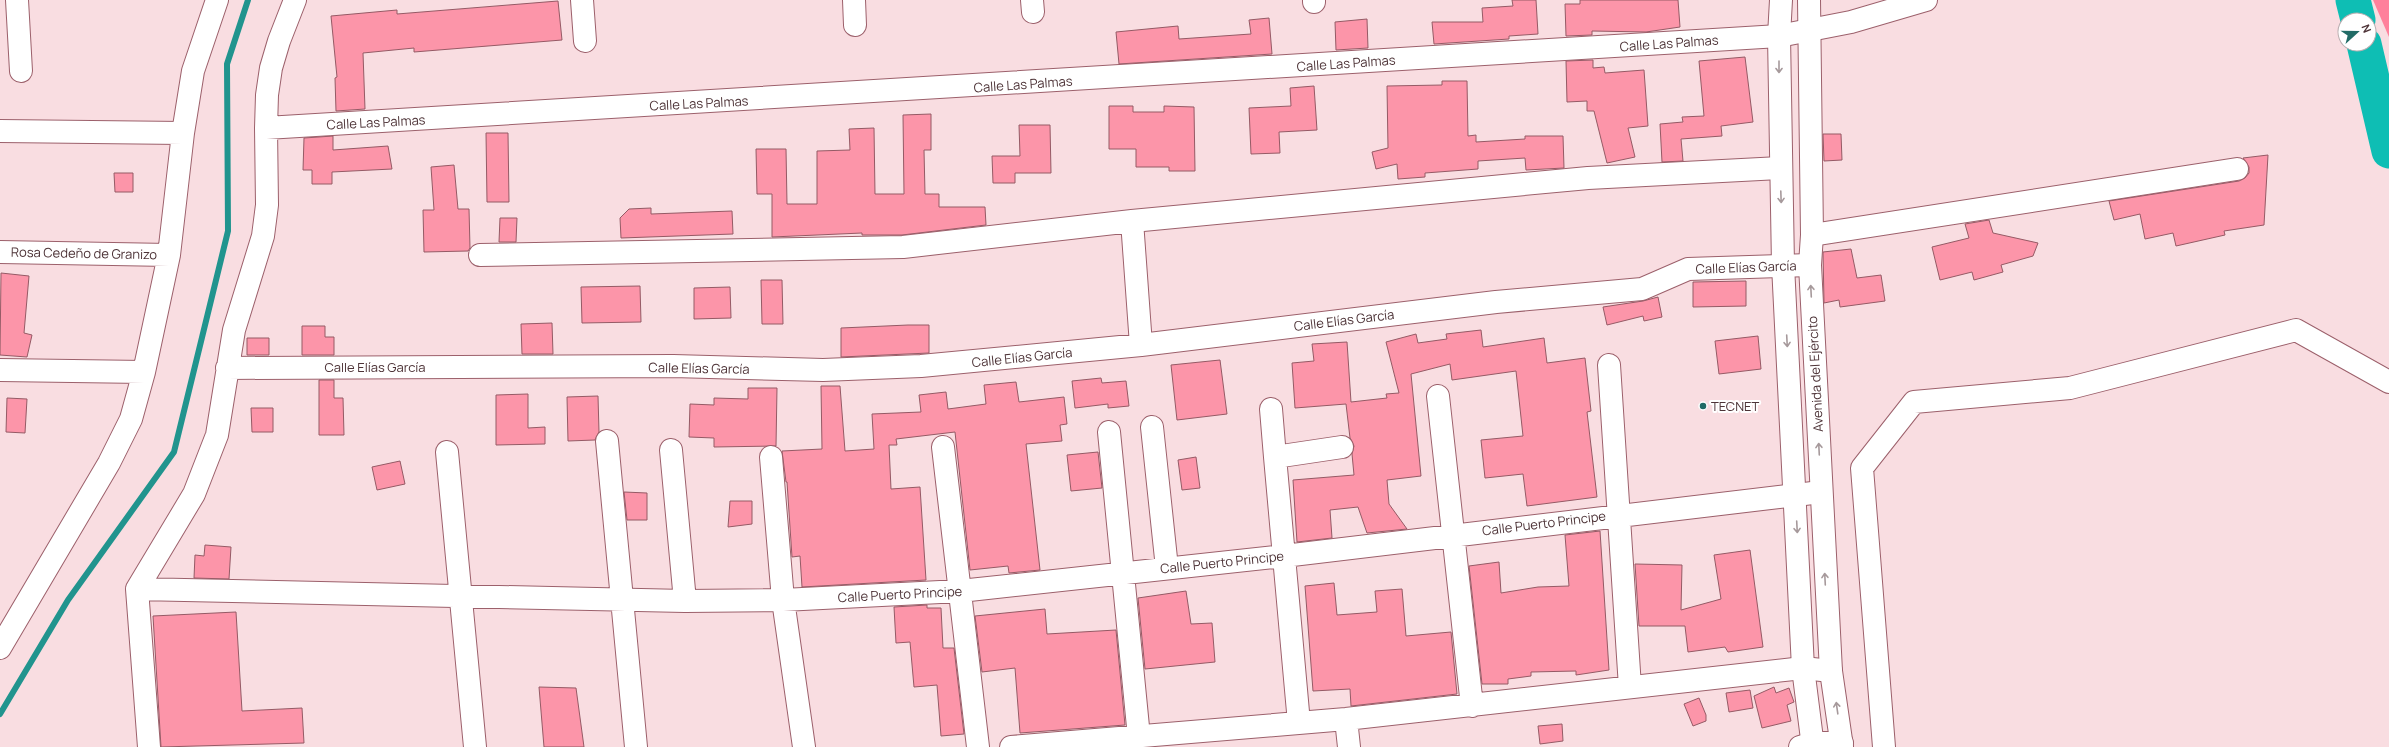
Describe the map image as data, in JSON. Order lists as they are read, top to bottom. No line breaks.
{"streets":{"street":["Calle Las Palmas","Rosa Cedeño de Granizo","Calle Elías García","Avenida del Ejército","Calle Puerto Principe"]},"crossings":[["Calle Las Palmas","Avenida del Ejército"],["Calle Elías García","Avenida del Ejército"],["Avenida del Ejército","Calle Puerto Principe"]],"places":["TECNET"],"north":"right"}
